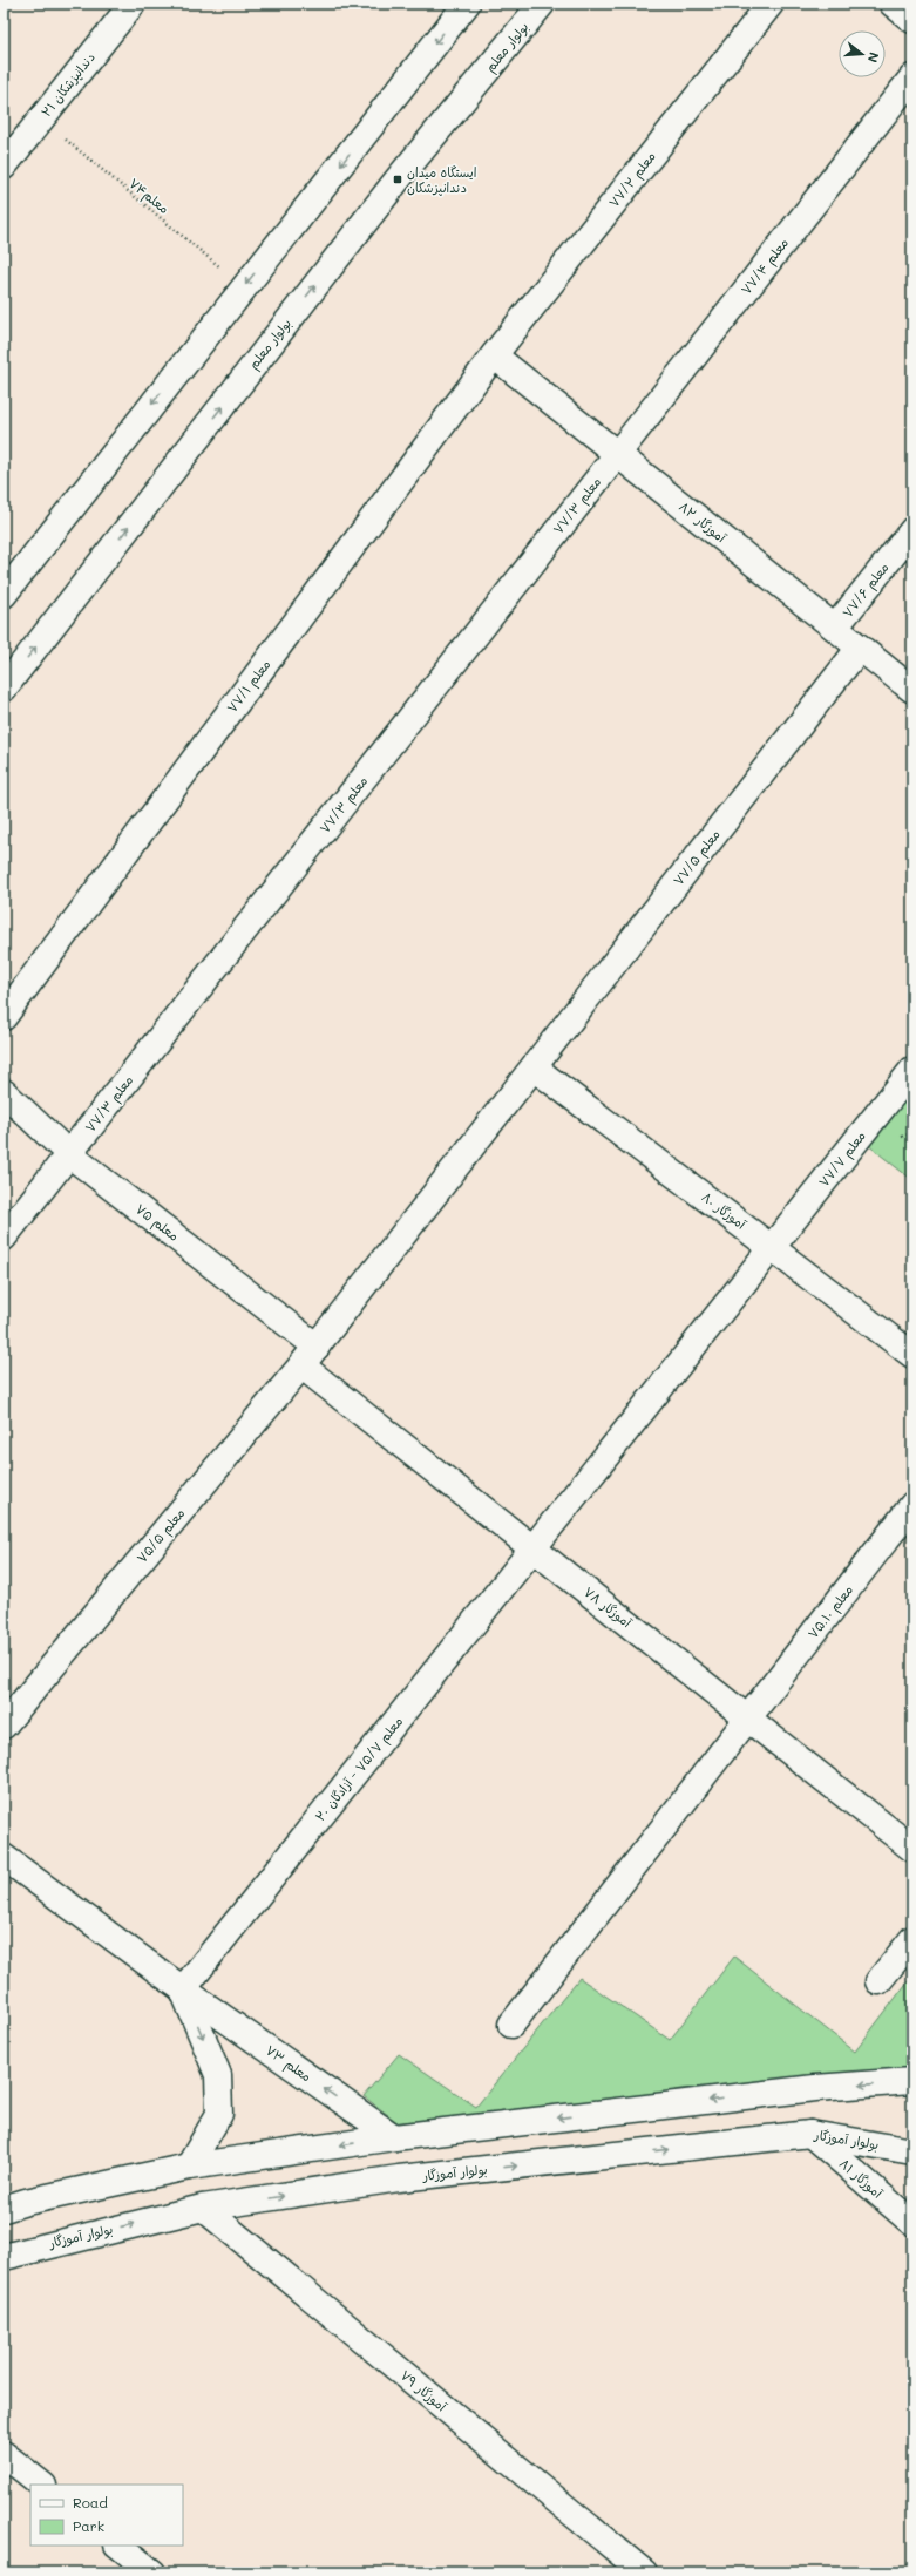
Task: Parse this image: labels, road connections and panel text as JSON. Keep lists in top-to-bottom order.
{
  "streets": {
    "street": [
      "بولوار معلم",
      "دندانپزشکان ۲۱",
      "معلم ۷۷/۲",
      "معلم ۷۷/۴",
      "معلم ۷۷/۳",
      "آموزگار ۸۲",
      "معلم ۷۷/۶",
      "معلم ۷۷/۱",
      "معلم ۷۷/۵",
      "معلم ۷۷/۷",
      "آموزگار ۸۰",
      "معلم ۷۵",
      "معلم ۷۵/۵",
      "آموزگار ۷۸",
      "معلم ۷۵.۱۰",
      "معلم ۷۵/۷ - آزادگان ۲۰",
      "معلم ۷۳",
      "بولوار آموزگار",
      "۸۱ آموزگار",
      "۷۹ آموزگار"
    ],
    "path": ["معلم۷۴"]
  },
  "crossings": [
    ["دندانپزشکان ۲۱", "معلم۷۴"],
    ["معلم ۷۷/۲", "آموزگار ۸۲"],
    ["معلم ۷۷/۲", "معلم ۷۷/۱"],
    ["معلم ۷۷/۴", "معلم ۷۷/۳"],
    ["معلم ۷۷/۴", "آموزگار ۸۲"],
    ["معلم ۷۷/۳", "آموزگار ۸۲"],
    ["معلم ۷۷/۳", "معلم ۷۵"],
    ["آموزگار ۸۲", "معلم ۷۷/۶"],
    ["آموزگار ۸۲", "معلم ۷۷/۱"],
    ["آموزگار ۸۲", "معلم ۷۷/۵"],
    ["معلم ۷۷/۵", "آموزگار ۸۰"],
    ["معلم ۷۷/۵", "معلم ۷۵"],
    ["معلم ۷۷/۵", "معلم ۷۵/۵"],
    ["معلم ۷۷/۵", "آموزگار ۷۸"],
    ["معلم ۷۷/۷", "آموزگار ۸۰"],
    ["معلم ۷۷/۷", "آموزگار ۷۸"],
    ["معلم ۷۷/۷", "معلم ۷۵/۷ - آزادگان ۲۰"],
    ["معلم ۷۵", "معلم ۷۵/۵"],
    ["معلم ۷۵", "آموزگار ۷۸"],
    ["معلم ۷۵/۵", "آموزگار ۷۸"],
    ["آموزگار ۷۸", "معلم ۷۵.۱۰"],
    ["آموزگار ۷۸", "معلم ۷۵/۷ - آزادگان ۲۰"],
    ["معلم ۷۵/۷ - آزادگان ۲۰", "معلم ۷۳"],
    ["بولوار آموزگار", "۸۱ آموزگار"],
    ["بولوار آموزگار", "۷۹ آموزگار"]
  ],
  "one_way": ["معلم ۷۳"],
  "places": {
    "transit": ["ایستگاه میدان دندانپزشکان"]
  },
  "legend": ["Road", "Park"],
  "north": "right"
}
